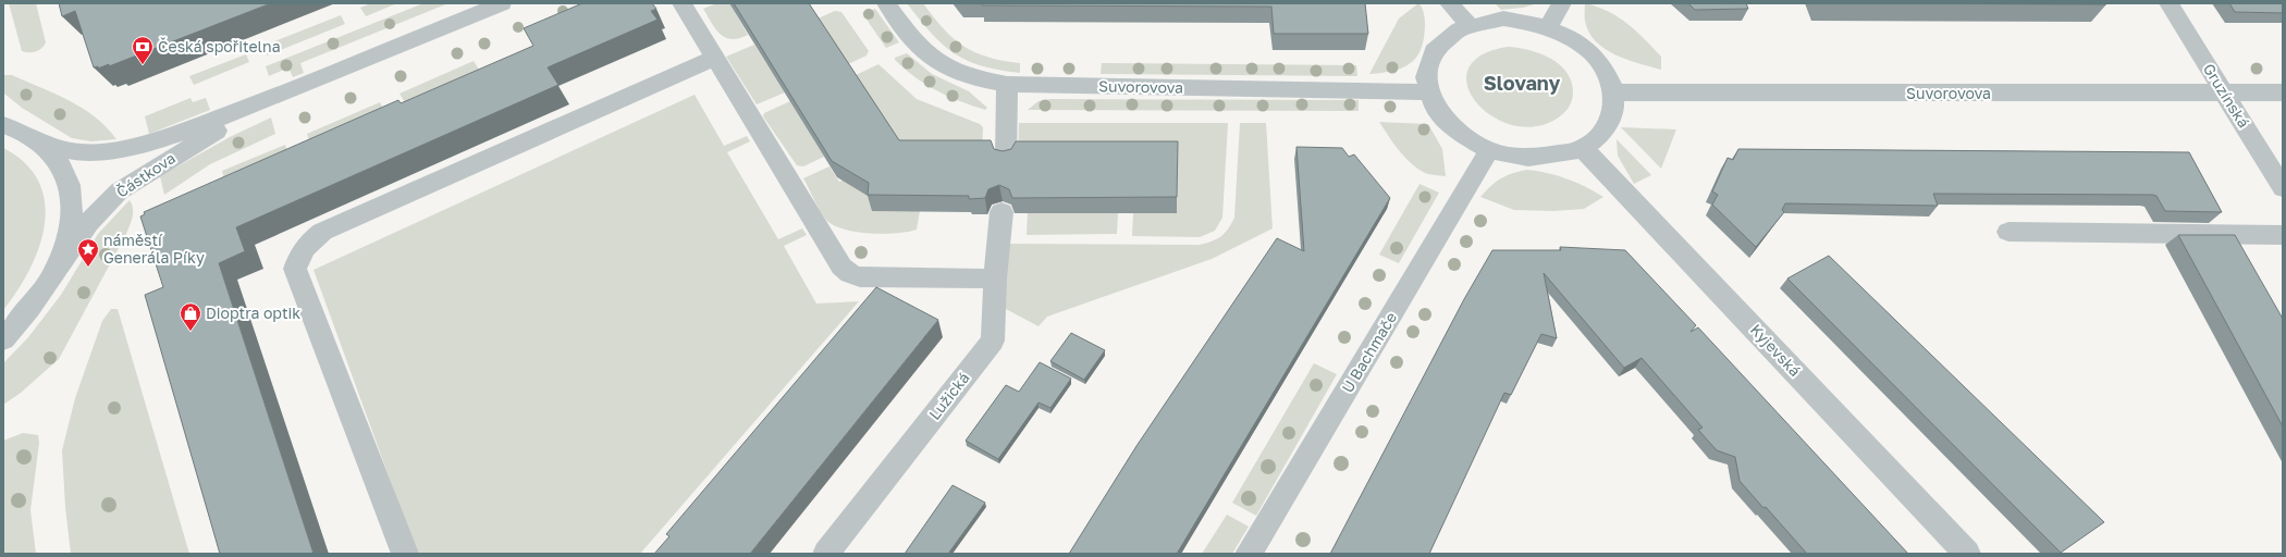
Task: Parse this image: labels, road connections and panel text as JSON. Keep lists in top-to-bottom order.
{
  "streets": {
    "street": [
      "Suvorovova",
      "Gruzínská",
      "Částkova",
      "Kyjevská",
      "U Bachmače",
      "Lužická"
    ]
  },
  "crossings": [
    ["Suvorovova", "Gruzínská"]
  ],
  "districts": ["Slovany"],
  "places": {
    "bank": ["Česká spořitelna"],
    "place": ["náměstí Generála Píky"],
    "shop": ["Dioptra optik"]
  }
}
